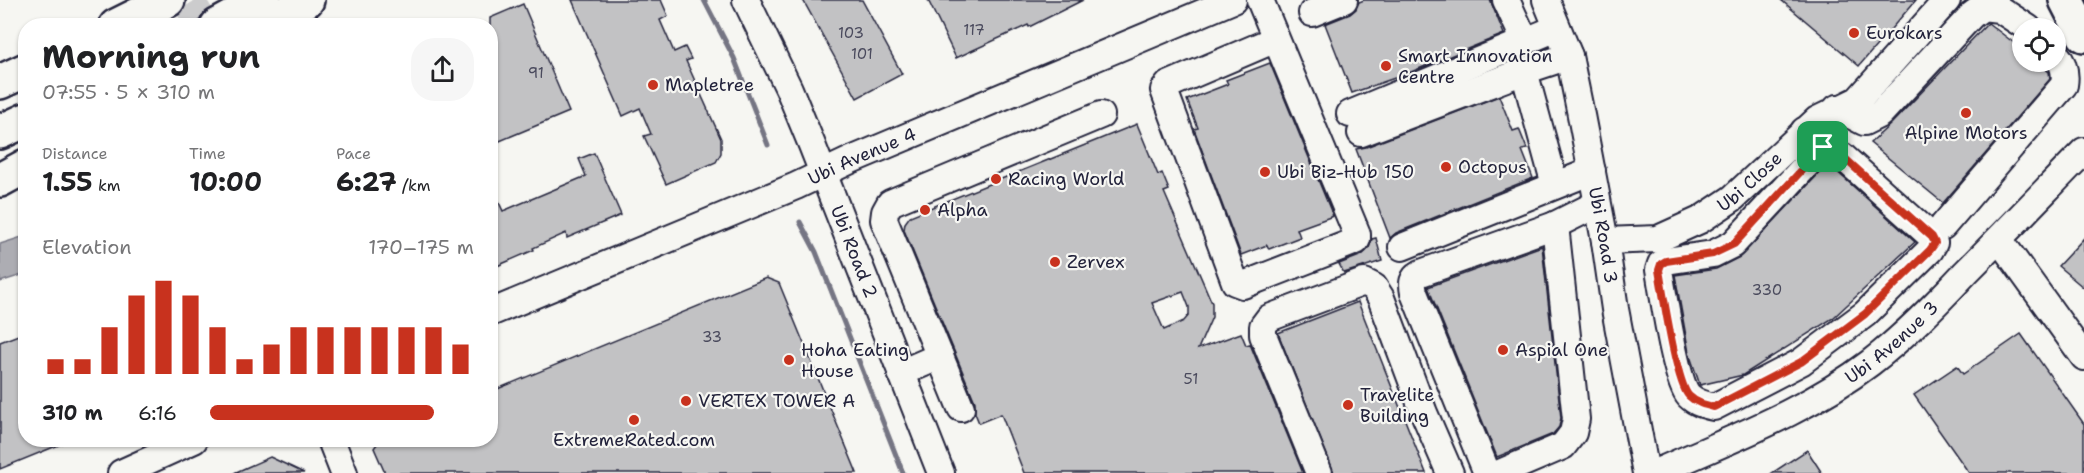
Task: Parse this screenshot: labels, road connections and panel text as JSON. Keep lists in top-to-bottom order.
{
  "streets": {
    "street": [
      "Ubi Avenue 4",
      "Ubi Close",
      "Ubi Road 3",
      "Ubi Road 2",
      "Ubi Avenue 3"
    ]
  },
  "crossings": [
    ["Ubi Avenue 4", "Ubi Road 2"],
    ["Ubi Close", "Ubi Road 3"]
  ],
  "places": [
    "Eurokars",
    "Smart Innovation Centre",
    "Mapletree",
    "Alpine Motors",
    "Octopus",
    "Ubi Biz-Hub 150",
    "Racing World",
    "Alpha",
    "Zervex",
    "Aspial One",
    "Hoha Eating House",
    "VERTEX TOWER A",
    "Travelite Building",
    "ExtremeRated.com"
  ],
  "house_numbers": [
    "117",
    "103",
    "101",
    "91",
    "330",
    "33",
    "51"
  ],
  "page": {
    "heading": ["Morning run", "07:55 · 5 × 310 m"],
    "stats": [
      ["Distance", "1.55 km"],
      ["Time", "10:00"],
      ["Pace", "6:27 /km"]
    ],
    "chart": ["Elevation", "170–175 m"],
    "list": [
      {
        "name": "310 m",
        "note": "6:16"
      }
    ]
  }
}
